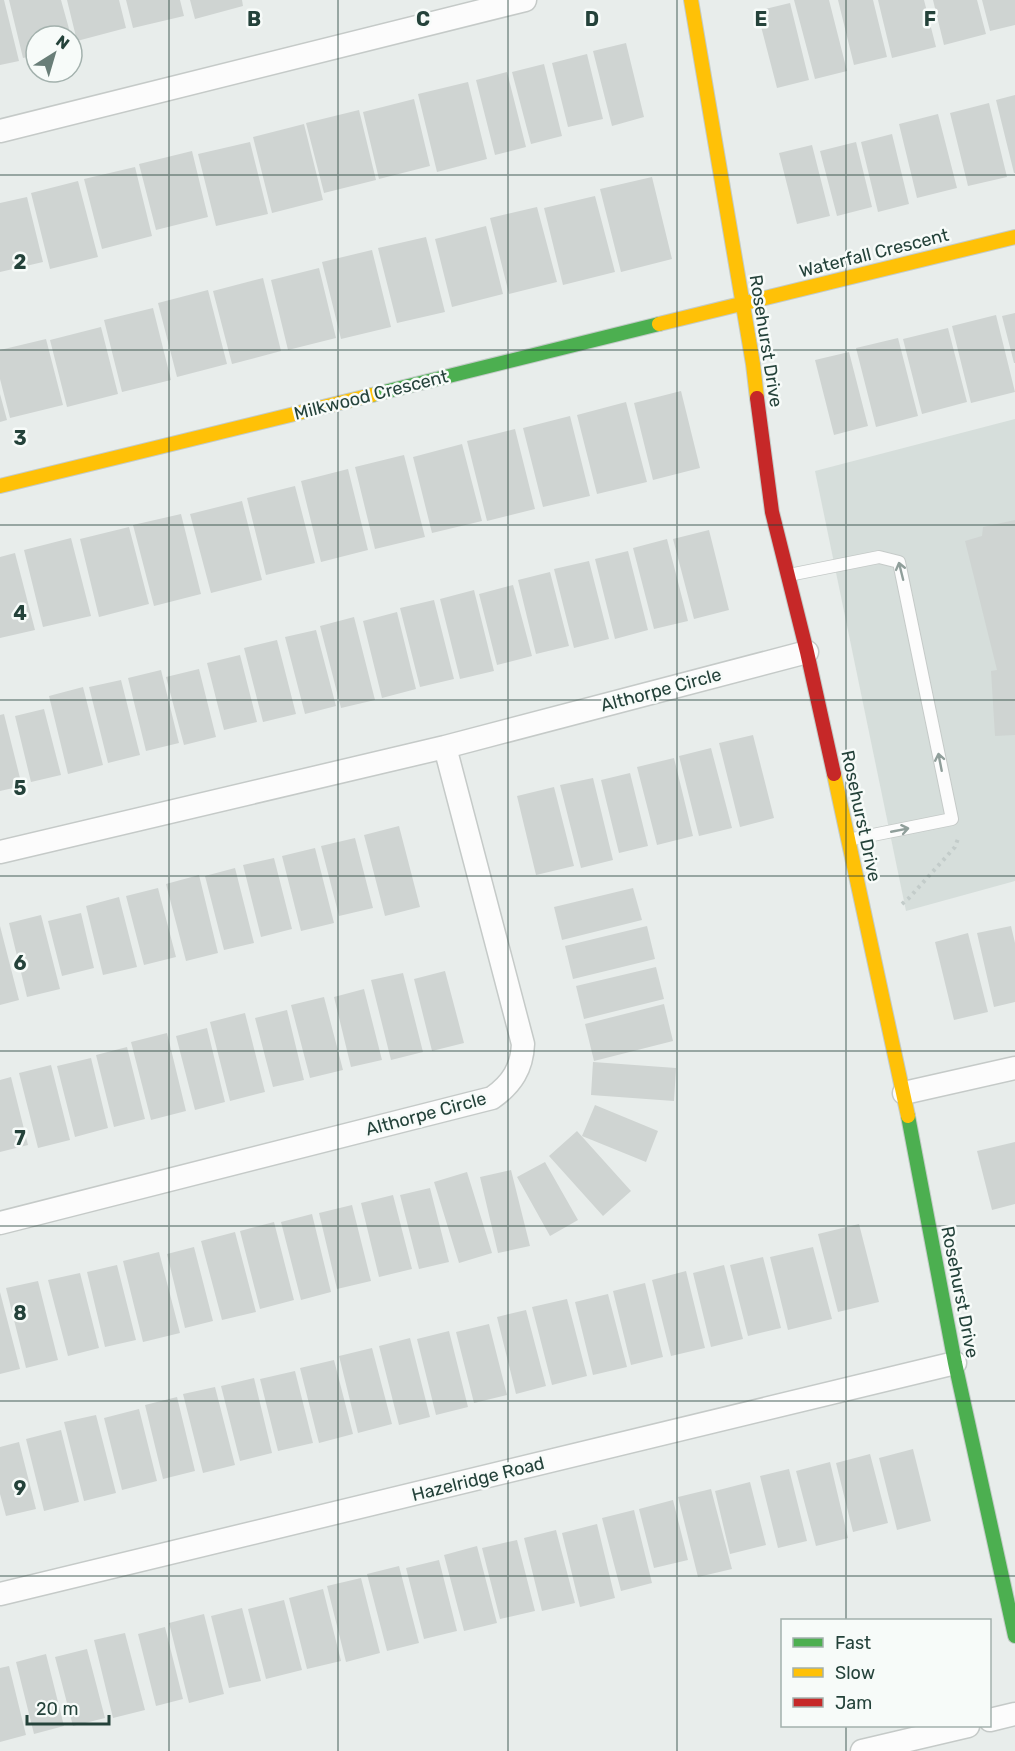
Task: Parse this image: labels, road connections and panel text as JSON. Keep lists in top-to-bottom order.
{
  "streets": {
    "street": [
      "Waterfall Crescent",
      "Rosehurst Drive",
      "Milkwood Crescent",
      "Althorpe Circle",
      "Hazelridge Road"
    ]
  },
  "crossings": [
    ["Waterfall Crescent", "Rosehurst Drive"],
    ["Waterfall Crescent", "Milkwood Crescent"],
    ["Rosehurst Drive", "Milkwood Crescent"],
    ["Rosehurst Drive", "Althorpe Circle"],
    ["Rosehurst Drive", "Hazelridge Road"]
  ],
  "legend": ["Fast", "Slow", "Jam"],
  "scale_bar": "20 m",
  "north": "top right",
  "grid": {
    "columns": [
      "B",
      "C",
      "D",
      "E",
      "F"
    ],
    "rows": [
      "2",
      "3",
      "4",
      "5",
      "6",
      "7",
      "8",
      "9"
    ]
  }
}
